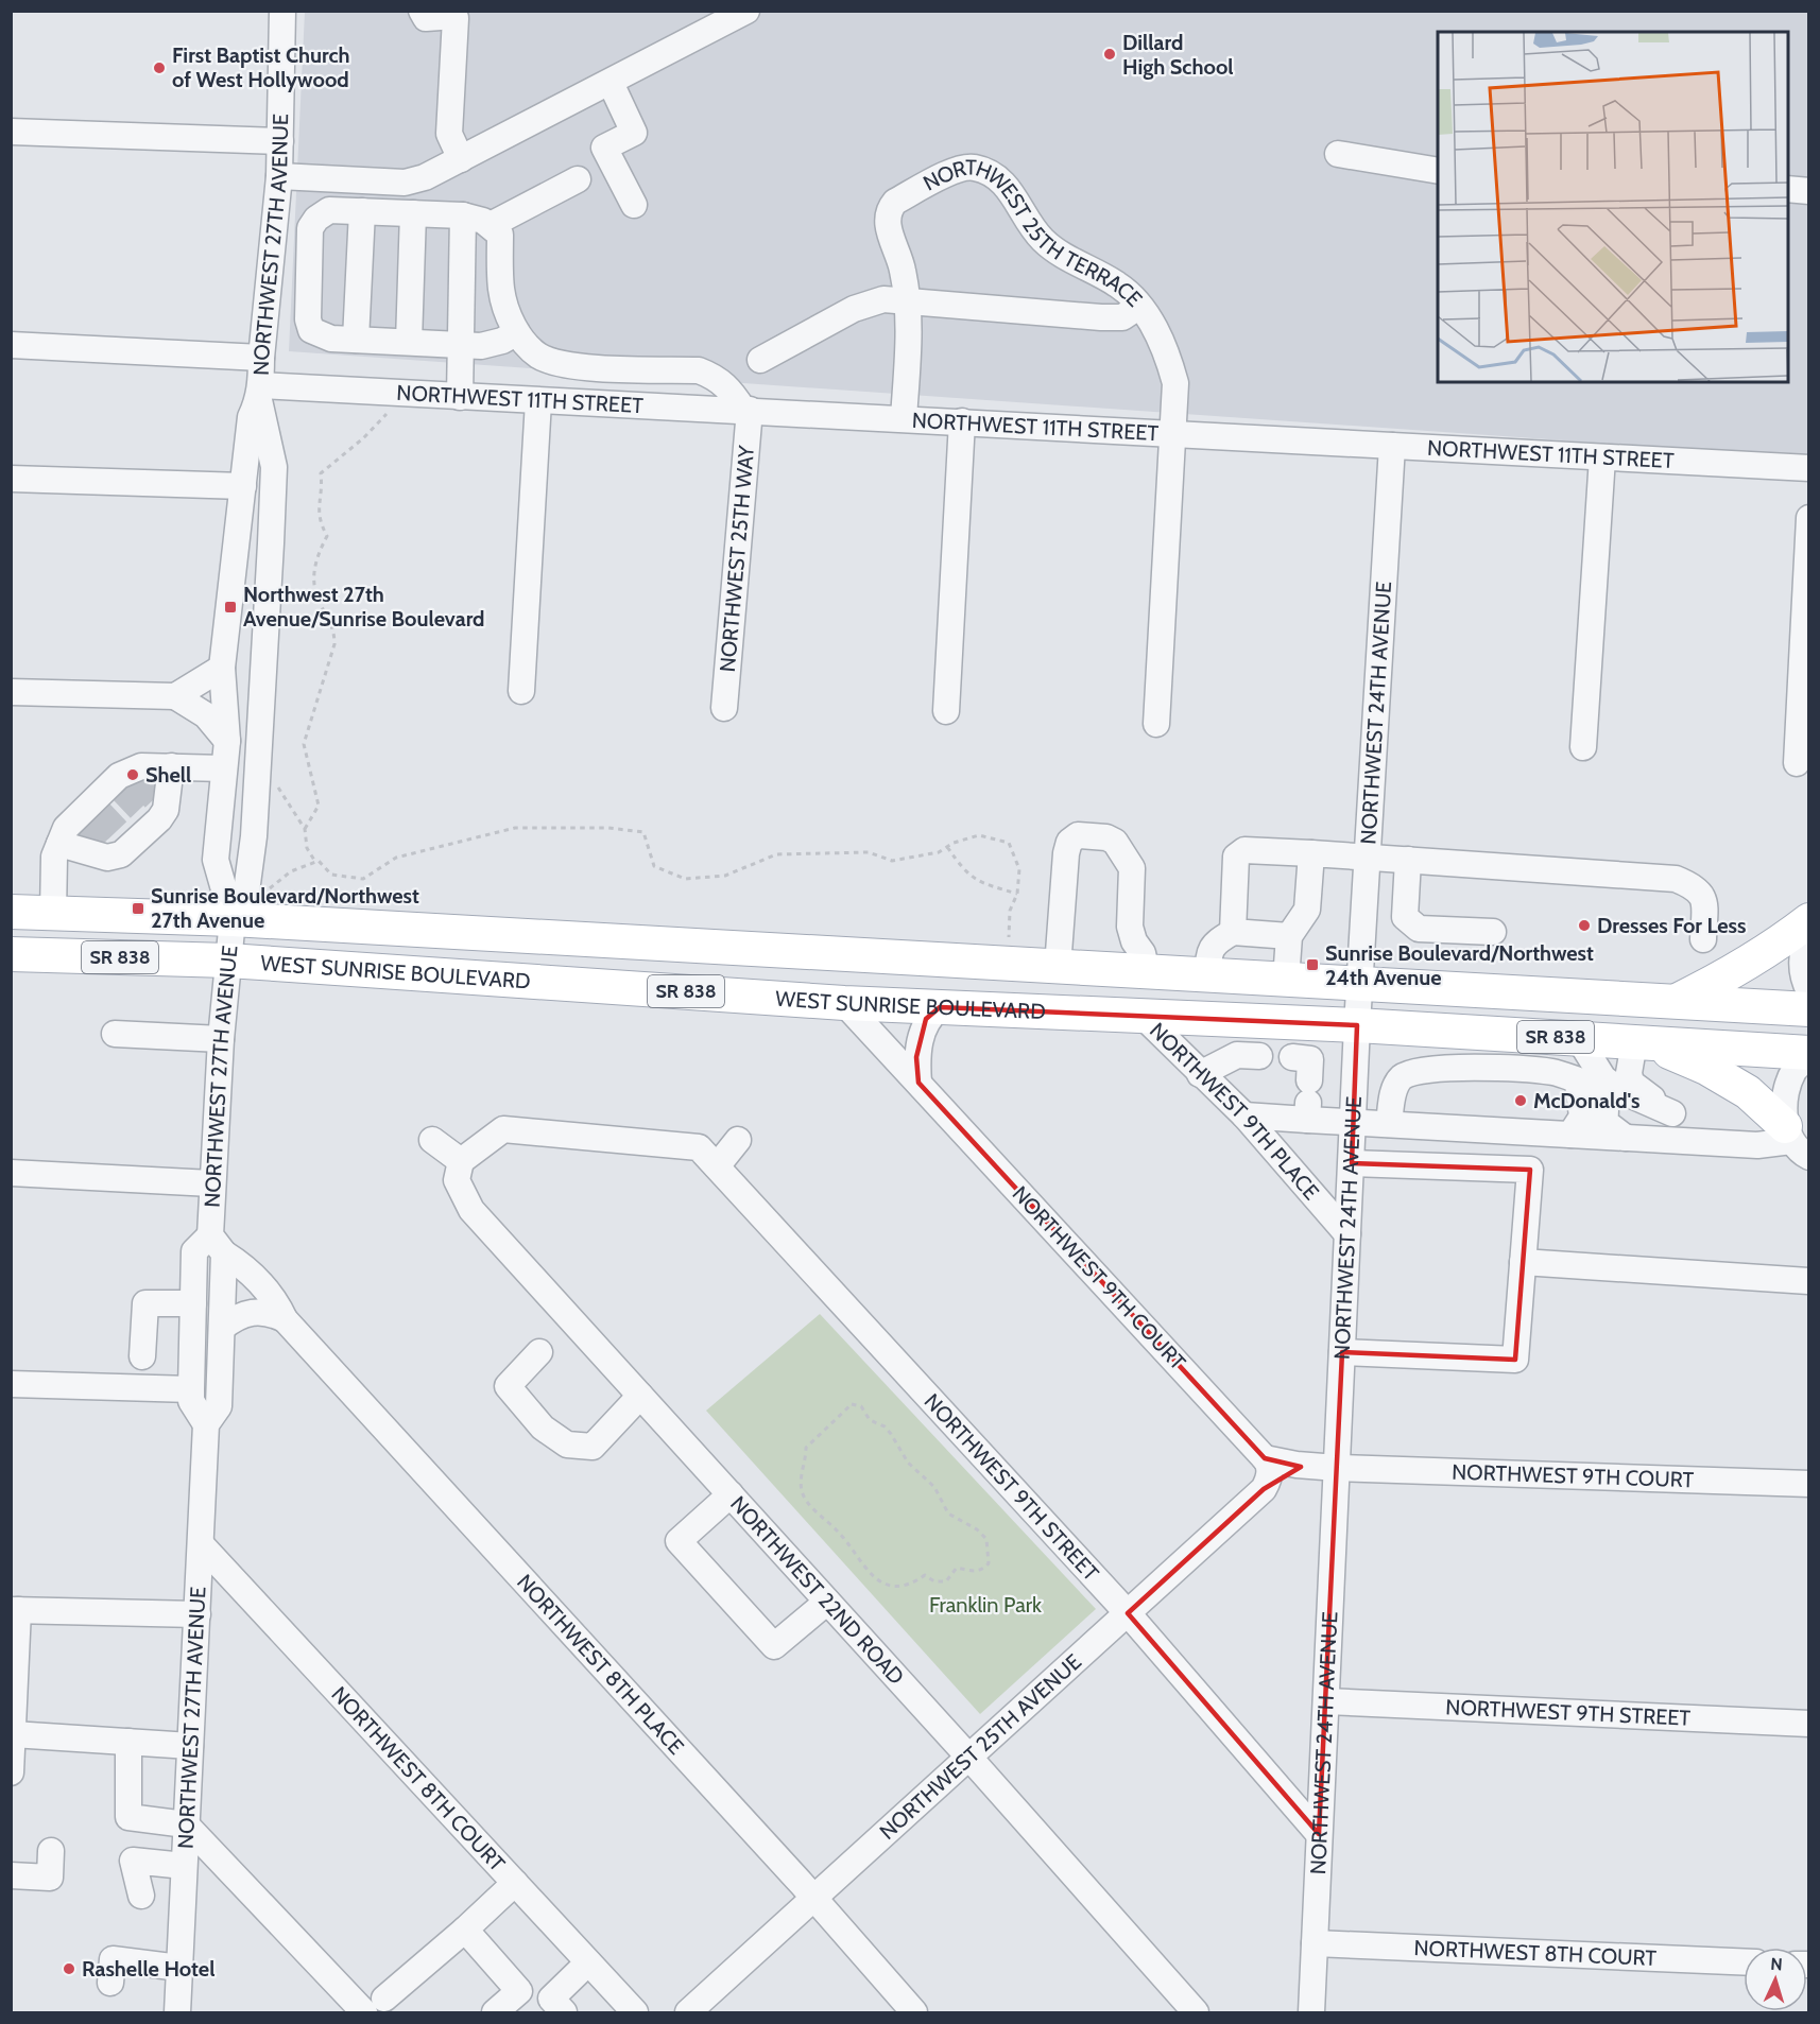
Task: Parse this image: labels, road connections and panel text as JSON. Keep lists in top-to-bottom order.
{
  "streets": {
    "main road": ["SR 838", "WEST SUNRISE BOULEVARD"],
    "street": [
      "NORTHWEST 27TH AVENUE",
      "NORTHWEST 25TH TERRACE",
      "NORTHWEST 11TH STREET",
      "NORTHWEST 25TH WAY",
      "NORTHWEST 24TH AVENUE",
      "NORTHWEST 9TH PLACE",
      "NORTHWEST 9TH COURT",
      "NORTHWEST 9TH STREET",
      "NORTHWEST 22ND ROAD",
      "NORTHWEST 8TH PLACE",
      "NORTHWEST 25TH AVENUE",
      "NORTHWEST 8TH COURT"
    ]
  },
  "crossings": [
    ["NORTHWEST 27TH AVENUE", "NORTHWEST 11TH STREET"],
    ["NORTHWEST 27TH AVENUE", "WEST SUNRISE BOULEVARD"],
    ["NORTHWEST 27TH AVENUE", "NORTHWEST 8TH PLACE"],
    ["NORTHWEST 27TH AVENUE", "NORTHWEST 8TH COURT"],
    ["NORTHWEST 25TH TERRACE", "NORTHWEST 11TH STREET"],
    ["NORTHWEST 11TH STREET", "NORTHWEST 25TH WAY"],
    ["NORTHWEST 11TH STREET", "NORTHWEST 24TH AVENUE"],
    ["NORTHWEST 24TH AVENUE", "WEST SUNRISE BOULEVARD"],
    ["NORTHWEST 24TH AVENUE", "NORTHWEST 9TH PLACE"],
    ["NORTHWEST 24TH AVENUE", "NORTHWEST 9TH COURT"],
    ["NORTHWEST 24TH AVENUE", "NORTHWEST 9TH STREET"],
    ["NORTHWEST 24TH AVENUE", "NORTHWEST 8TH COURT"],
    ["WEST SUNRISE BOULEVARD", "NORTHWEST 9TH PLACE"],
    ["WEST SUNRISE BOULEVARD", "NORTHWEST 9TH COURT"],
    ["NORTHWEST 9TH COURT", "NORTHWEST 25TH AVENUE"],
    ["NORTHWEST 9TH STREET", "NORTHWEST 22ND ROAD"],
    ["NORTHWEST 9TH STREET", "NORTHWEST 25TH AVENUE"],
    ["NORTHWEST 22ND ROAD", "NORTHWEST 25TH AVENUE"],
    ["NORTHWEST 8TH PLACE", "NORTHWEST 25TH AVENUE"]
  ],
  "parks": ["Franklin Park"],
  "places": {
    "other": [
      "Dillard High School",
      "First Baptist Church of West Hollywood",
      "Shell",
      "Dresses For Less",
      "McDonald's",
      "Rashelle Hotel"
    ],
    "transit": ["Northwest 27th Avenue/Sunrise Boulevard", "Sunrise Boulevard/Northwest 27th Avenue", "Sunrise Boulevard/Northwest 24th Avenue"]
  },
  "north": "top"
}
